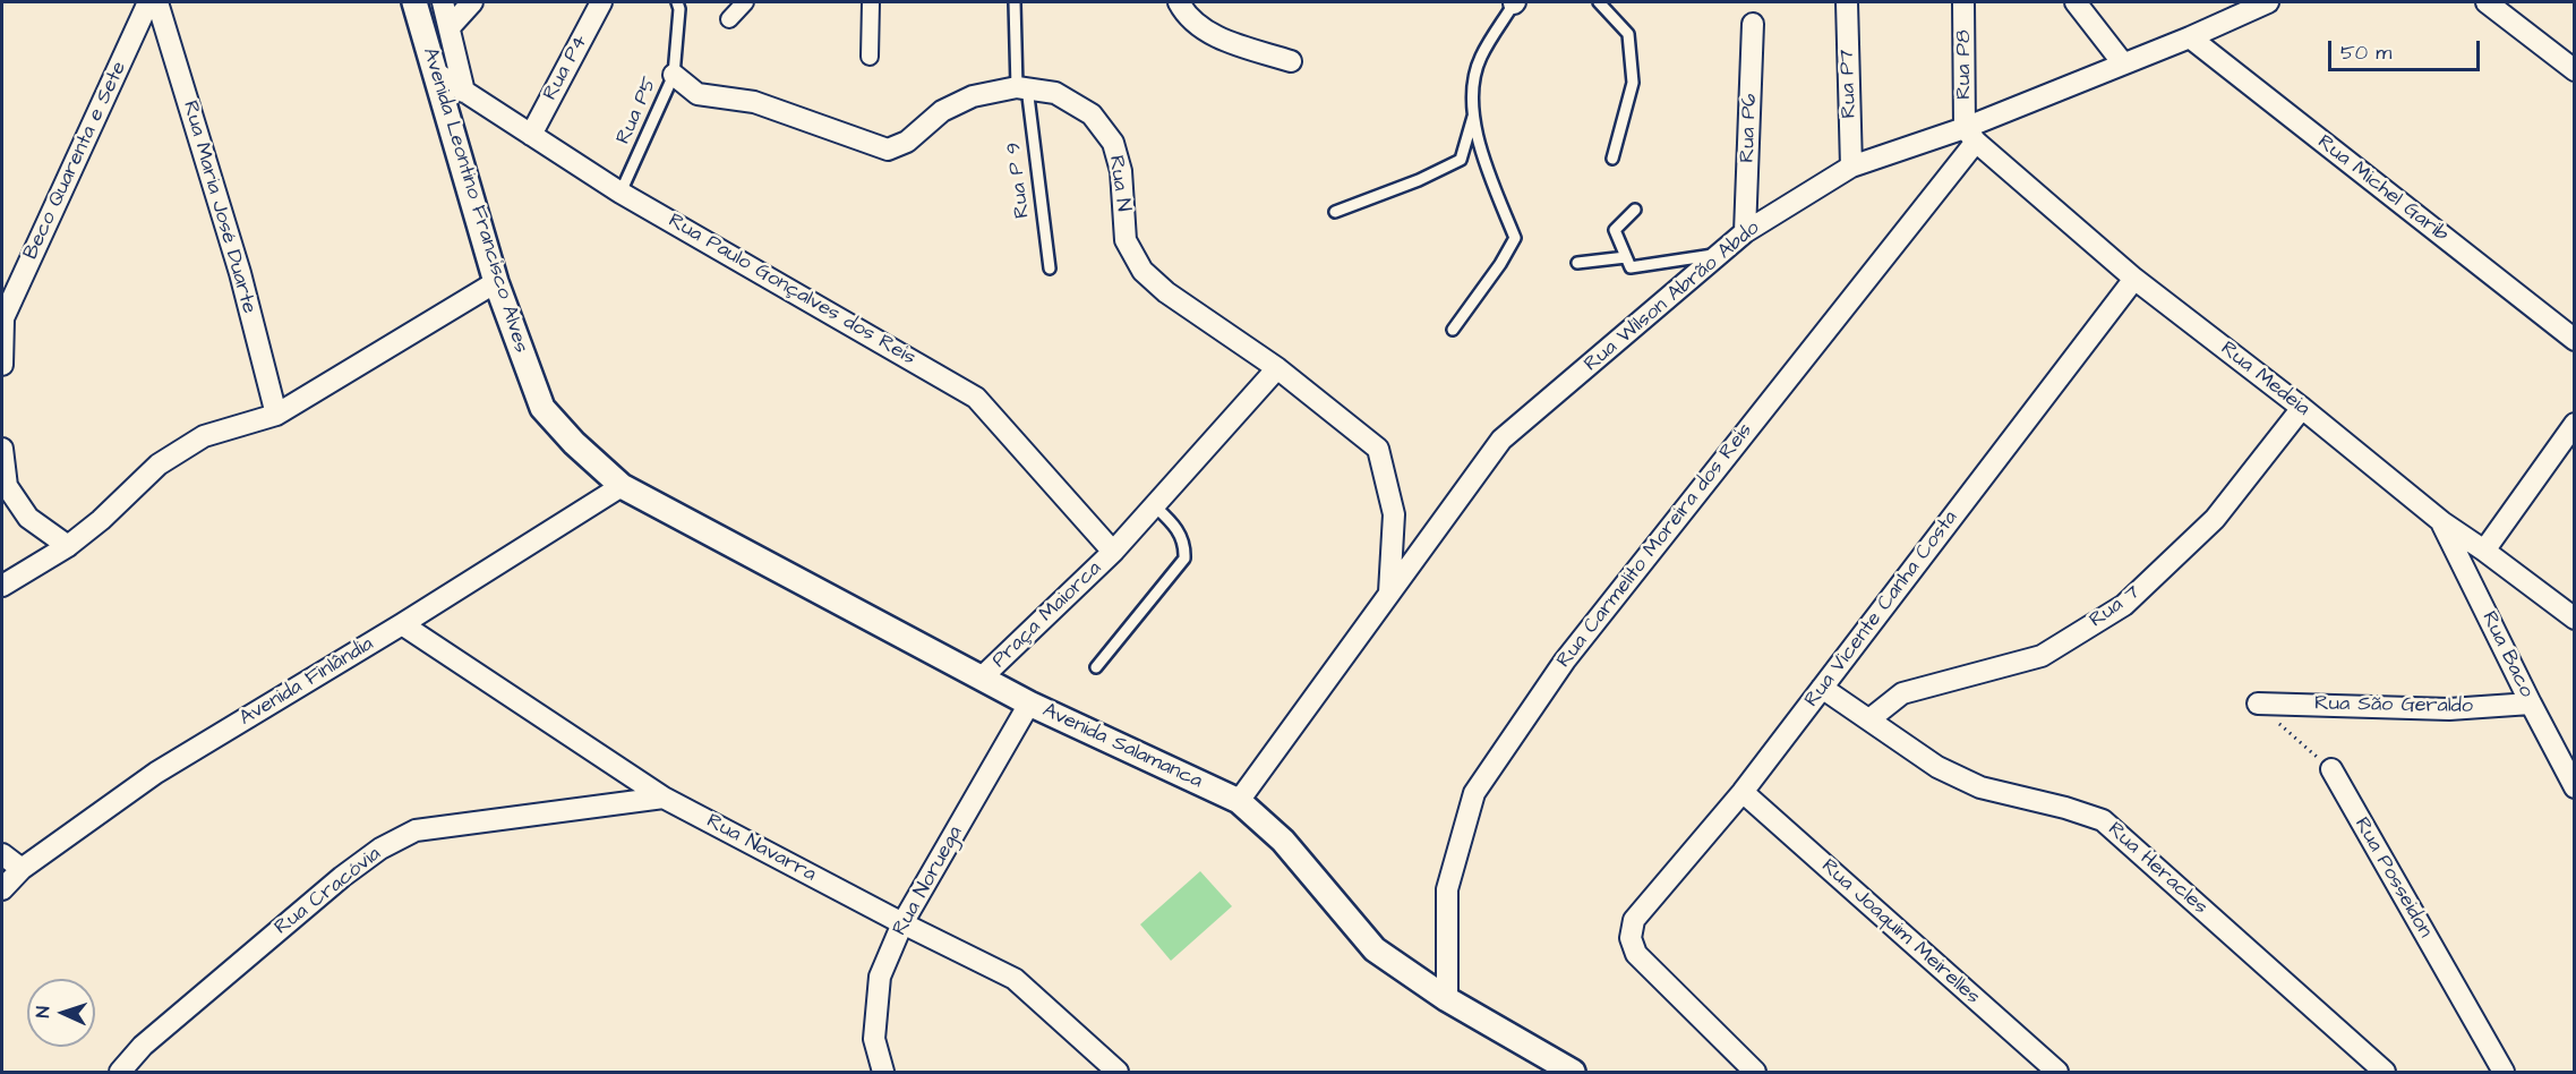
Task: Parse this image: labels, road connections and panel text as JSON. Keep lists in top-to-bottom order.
{
  "streets": {
    "street": [
      "Rua P8",
      "Rua P4",
      "Rua P7",
      "Rua P6",
      "Beco Quarenta e Sete",
      "Rua N",
      "Rua Michel Garib",
      "Avenida Leontino Francisco Alves",
      "Rua Maria José Duarte",
      "Rua Paulo Gonçalves dos Reis",
      "Rua Wilson Abrão Abdo",
      "Rua Medeia",
      "Rua Carmelito Moreira dos Reis",
      "Rua 7",
      "Rua Vicente Canha Costa",
      "Praça Maiorca",
      "Rua Baco",
      "Avenida Finlândia",
      "Rua São Geraldo",
      "Avenida Salamanca",
      "Rua Navarra",
      "Rua Heracles",
      "Rua Posseidon",
      "Rua Noruega",
      "Rua Cracóvia",
      "Rua Joaquim Meirelles"
    ],
    "lane": ["Rua P5", "Rua P 9"]
  },
  "crossings": [
    ["Rua P8", "Rua Wilson Abrão Abdo"],
    ["Rua P8", "Rua Medeia"],
    ["Rua P8", "Rua Carmelito Moreira dos Reis"],
    ["Rua P4", "Rua Paulo Gonçalves dos Reis"],
    ["Rua P7", "Rua Wilson Abrão Abdo"],
    ["Rua P5", "Rua N"],
    ["Rua P5", "Rua Paulo Gonçalves dos Reis"],
    ["Rua P6", "Rua Wilson Abrão Abdo"],
    ["Rua P 9", "Rua N"],
    ["Rua N", "Rua Wilson Abrão Abdo"],
    ["Rua N", "Praça Maiorca"],
    ["Rua Michel Garib", "Rua Wilson Abrão Abdo"],
    ["Avenida Leontino Francisco Alves", "Rua Paulo Gonçalves dos Reis"],
    ["Avenida Leontino Francisco Alves", "Avenida Finlândia"],
    ["Avenida Leontino Francisco Alves", "Avenida Salamanca"],
    ["Rua Paulo Gonçalves dos Reis", "Praça Maiorca"],
    ["Rua Wilson Abrão Abdo", "Rua Medeia"],
    ["Rua Wilson Abrão Abdo", "Rua Carmelito Moreira dos Reis"],
    ["Rua Wilson Abrão Abdo", "Avenida Salamanca"],
    ["Rua Medeia", "Rua Carmelito Moreira dos Reis"],
    ["Rua Medeia", "Rua 7"],
    ["Rua Medeia", "Rua Vicente Canha Costa"],
    ["Rua Medeia", "Rua Baco"],
    ["Rua Carmelito Moreira dos Reis", "Avenida Salamanca"],
    ["Rua 7", "Rua Heracles"],
    ["Rua Vicente Canha Costa", "Rua Heracles"],
    ["Rua Vicente Canha Costa", "Rua Joaquim Meirelles"],
    ["Praça Maiorca", "Avenida Salamanca"],
    ["Rua Baco", "Rua São Geraldo"],
    ["Avenida Finlândia", "Avenida Salamanca"],
    ["Avenida Finlândia", "Rua Navarra"],
    ["Avenida Salamanca", "Rua Noruega"],
    ["Rua Navarra", "Rua Noruega"],
    ["Rua Navarra", "Rua Cracóvia"]
  ],
  "scale_bar": "50 m",
  "north": "left"
}
